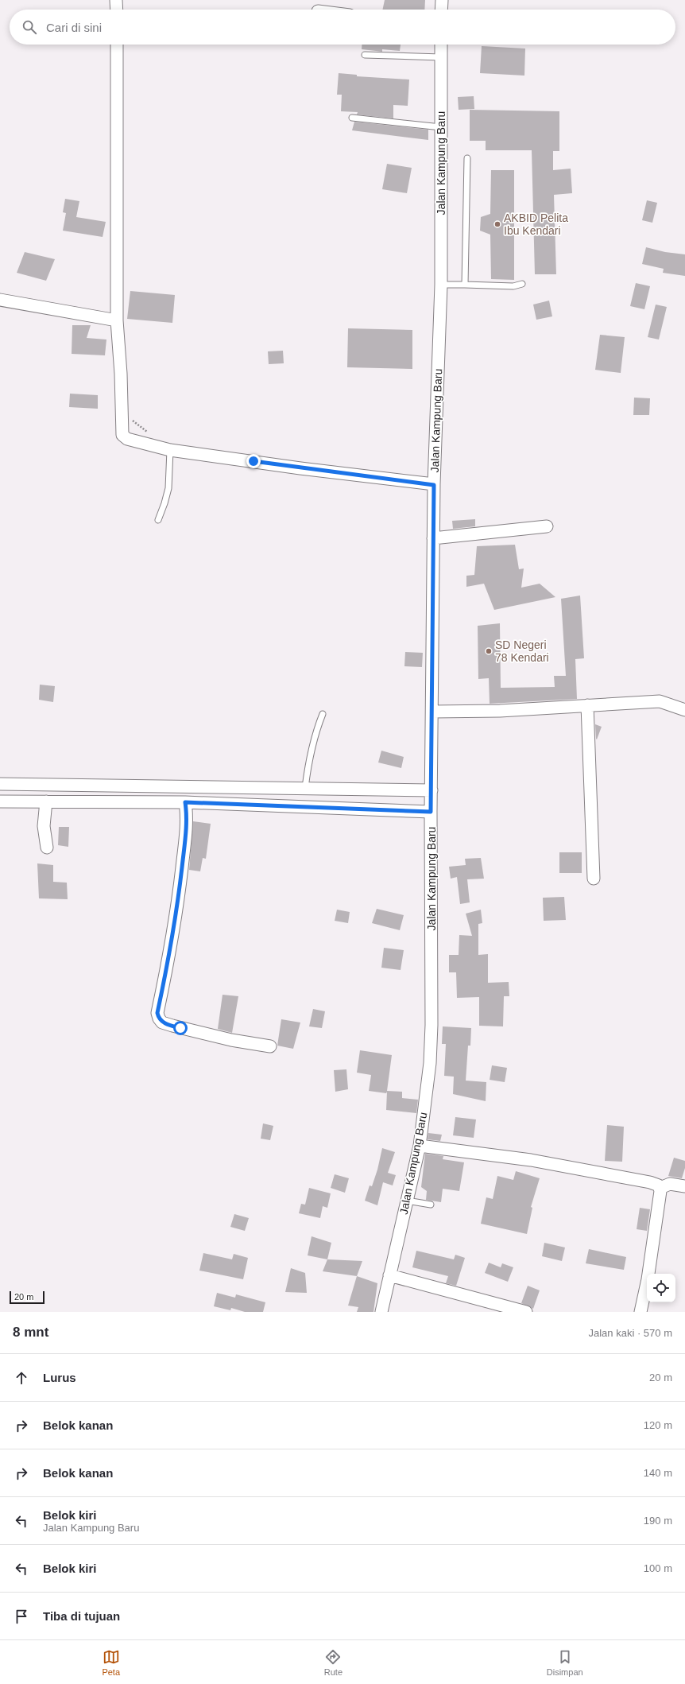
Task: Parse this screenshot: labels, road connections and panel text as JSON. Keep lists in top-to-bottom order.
{
  "streets": {
    "street": ["Jalan Kampung Baru"]
  },
  "places": ["AKBID Pelita Ibu Kendari", "SD Negeri 78 Kendari"],
  "scale_bar": "20 m",
  "page": {
    "search": "Cari di sini",
    "scale": "20 m",
    "heading": ["8 mnt", "Jalan kaki · 570 m"],
    "list": [
      ["Lurus", "20 m"],
      ["Belok kanan", "120 m"],
      ["Belok kanan", "140 m"],
      ["Belok kiri", "Jalan Kampung Baru", "190 m"],
      ["Belok kiri", "100 m"],
      "Tiba di tujuan"
    ],
    "nav": ["Peta", "Rute", "Disimpan"]
  }
}
